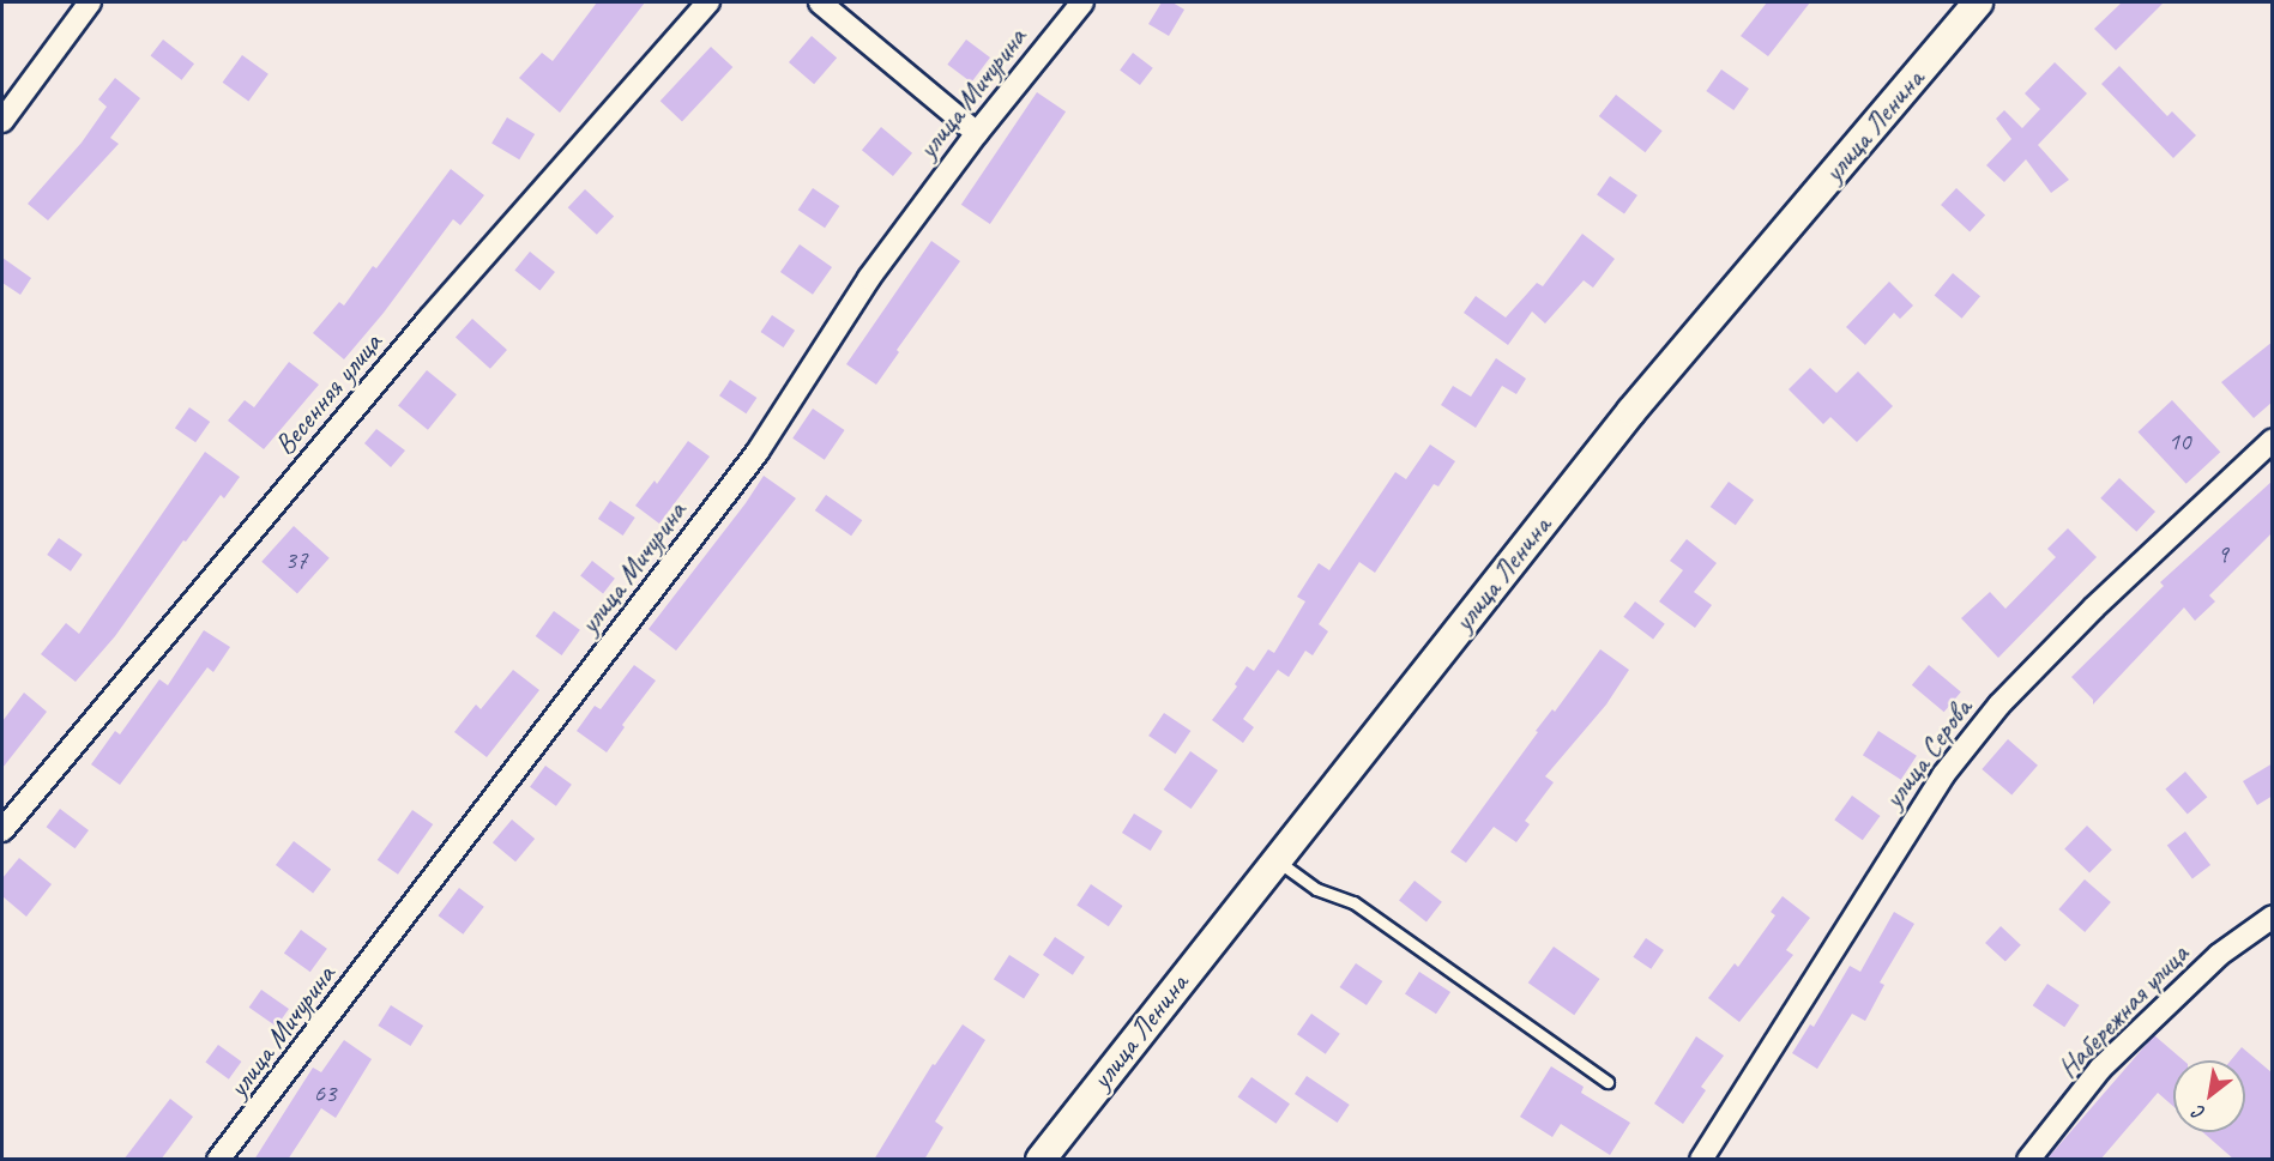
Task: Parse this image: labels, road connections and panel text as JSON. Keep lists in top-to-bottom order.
{
  "streets": {
    "main road": ["улица Ленина"],
    "street": [
      "улица Мичурина",
      "Весенняя улица",
      "улица Серова",
      "Набережная улица"
    ]
  },
  "house_numbers": [
    "10",
    "9",
    "37",
    "63"
  ],
  "north": "bottom left"
}
